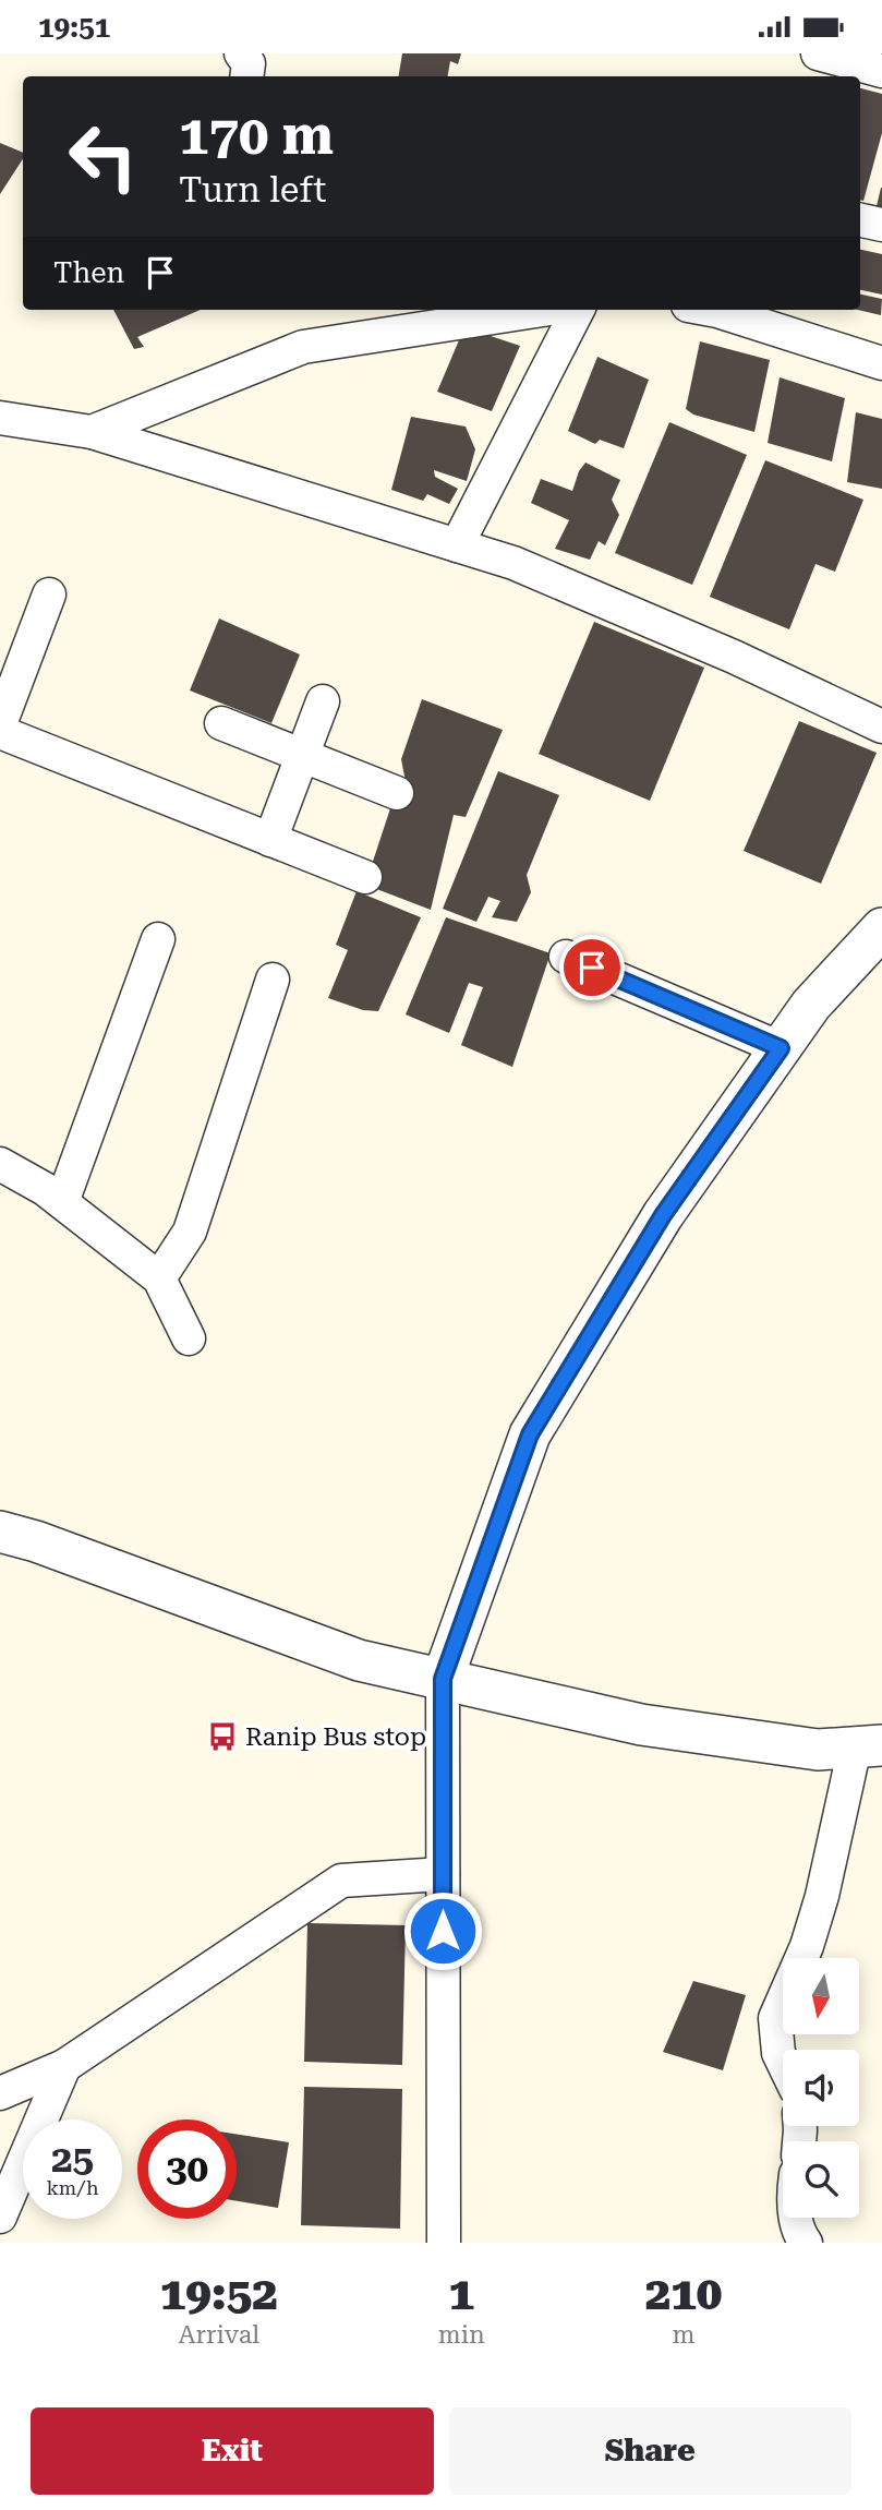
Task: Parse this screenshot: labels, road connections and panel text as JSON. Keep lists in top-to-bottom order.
{
  "places": {
    "bus stop": ["Ranip Bus stop"]
  },
  "north": "bottom",
  "page": {
    "status": "19:51",
    "turn": ["170 m", "Turn left"],
    "then": "Then",
    "speed": "25 km/h",
    "limit": "30",
    "eta": [
      "19:52",
      "Arrival",
      "1",
      "min",
      "210",
      "m"
    ],
    "buttons": ["Exit", "Share"]
  }
}
